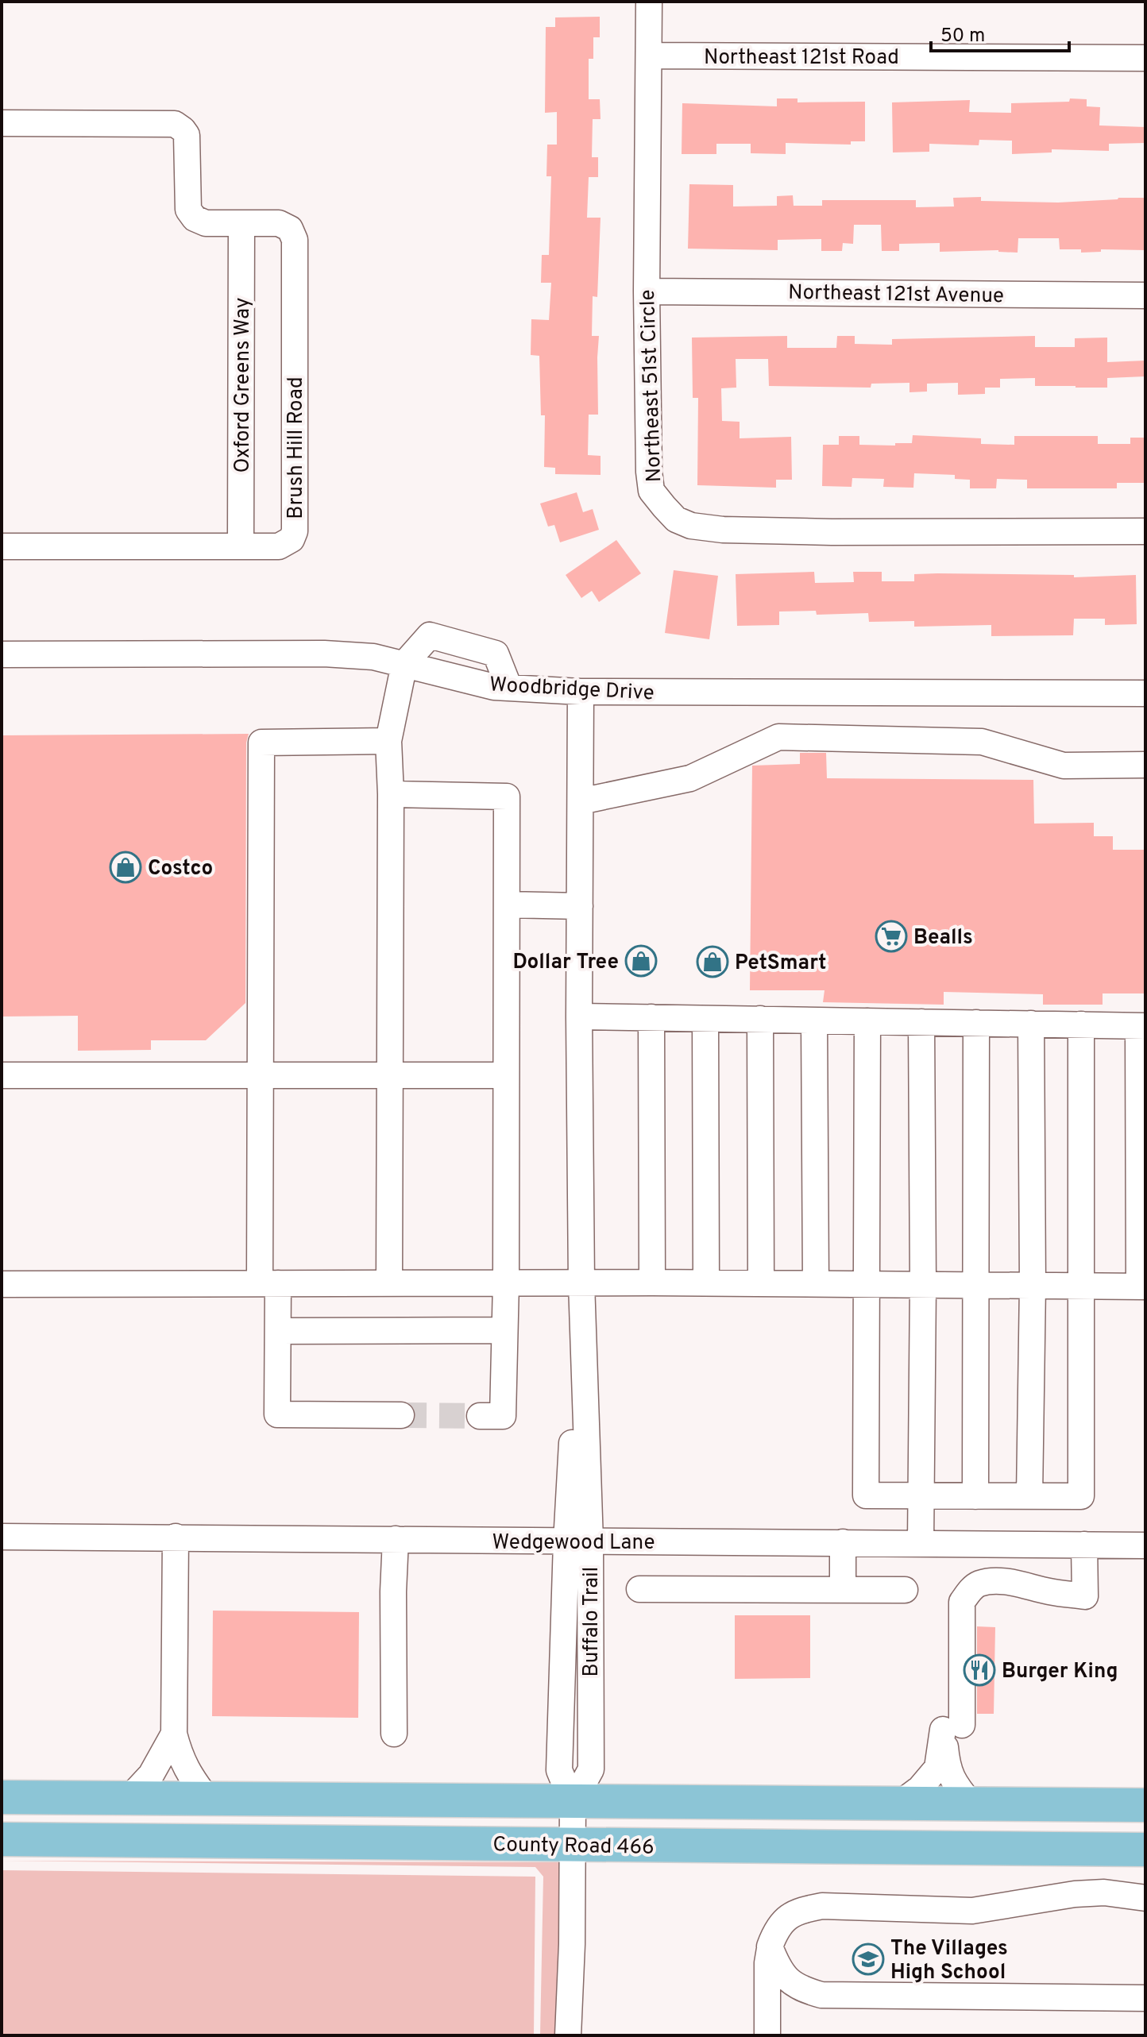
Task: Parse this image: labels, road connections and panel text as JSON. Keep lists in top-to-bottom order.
{
  "streets": {
    "main road": ["County Road 466"],
    "street": [
      "Northeast 121st Road",
      "Northeast 121st Avenue",
      "Oxford Greens Way",
      "Northeast 51st Circle",
      "Brush Hill Road",
      "Woodbridge Drive",
      "Wedgewood Lane",
      "Buffalo Trail"
    ]
  },
  "crossings": [
    ["Northeast 121st Road", "Northeast 51st Circle"],
    ["Northeast 121st Avenue", "Northeast 51st Circle"],
    ["Oxford Greens Way", "Brush Hill Road"],
    ["Woodbridge Drive", "Buffalo Trail"],
    ["Wedgewood Lane", "Buffalo Trail"],
    ["Buffalo Trail", "County Road 466"]
  ],
  "places": {
    "shop": ["Costco", "Dollar Tree", "PetSmart"],
    "supermarket": ["Bealls"],
    "restaurant": ["Burger King"],
    "school or university": ["The Villages High School"]
  },
  "scale_bar": "50 m"
}
